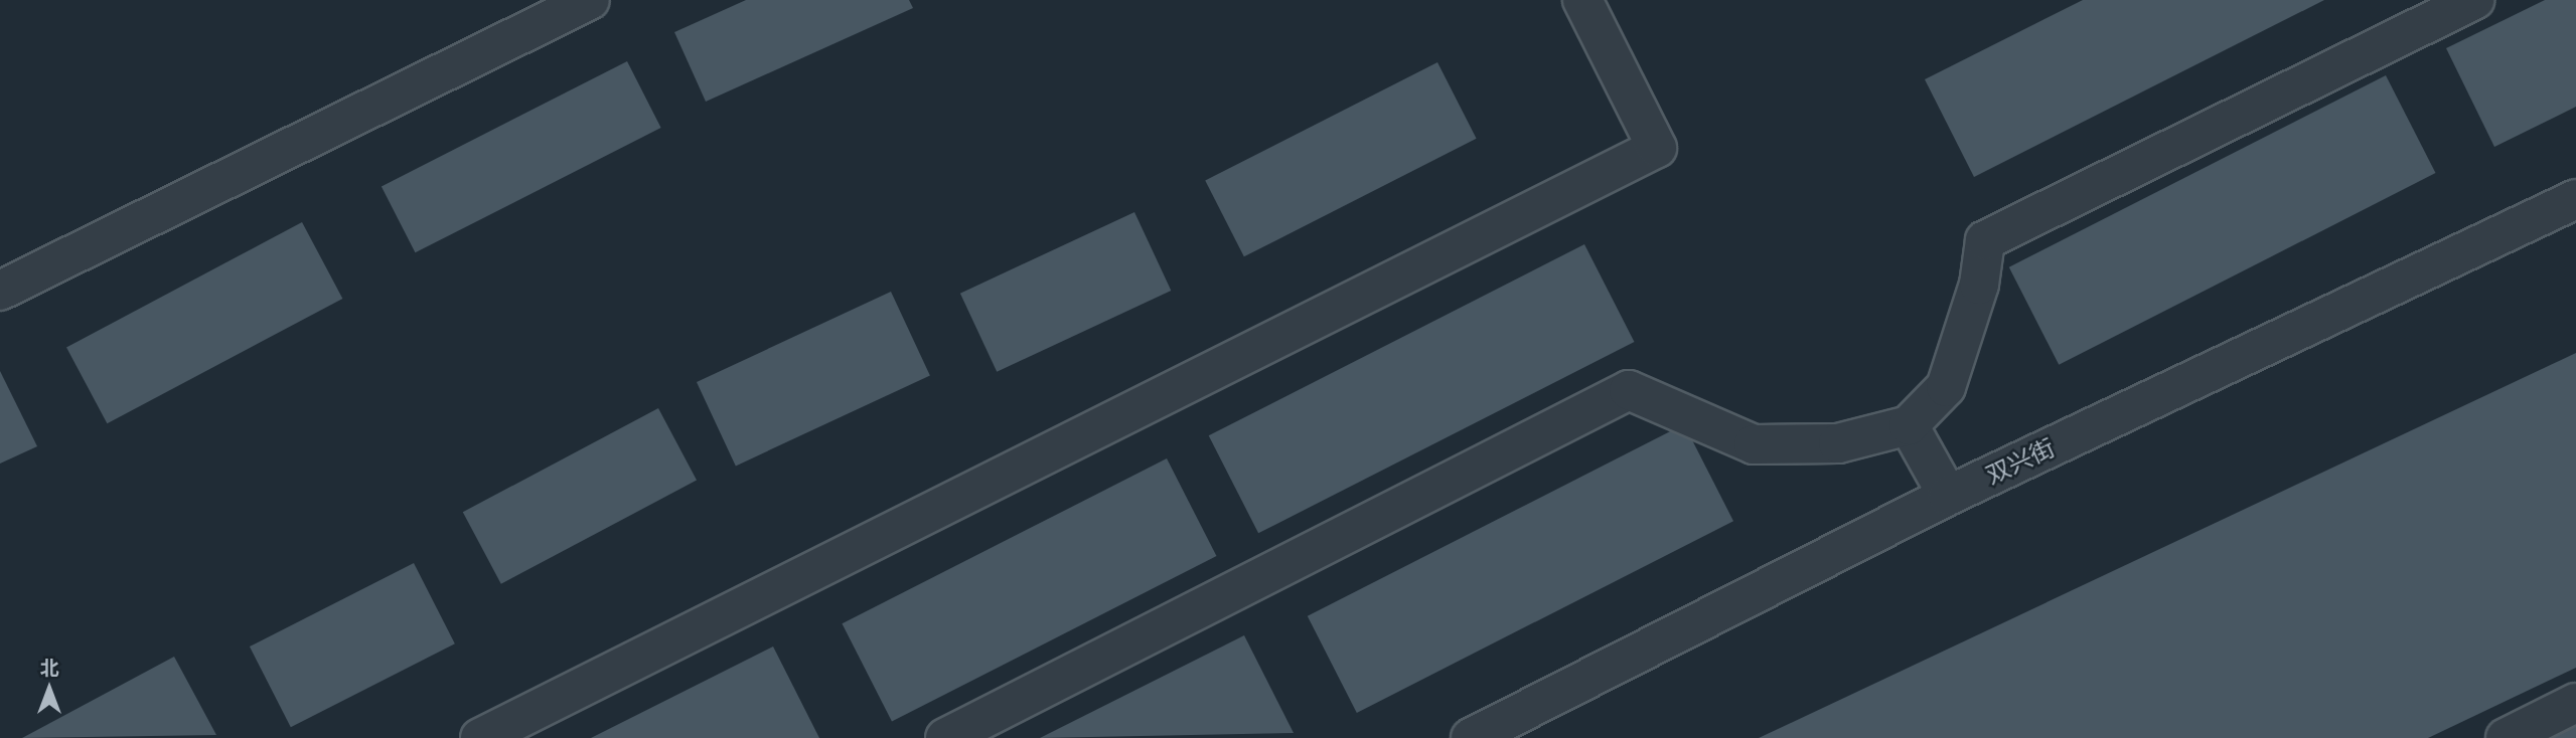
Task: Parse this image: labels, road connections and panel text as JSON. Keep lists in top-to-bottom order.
{
  "streets": {
    "street": ["双兴街"]
  },
  "north": "top"
}
